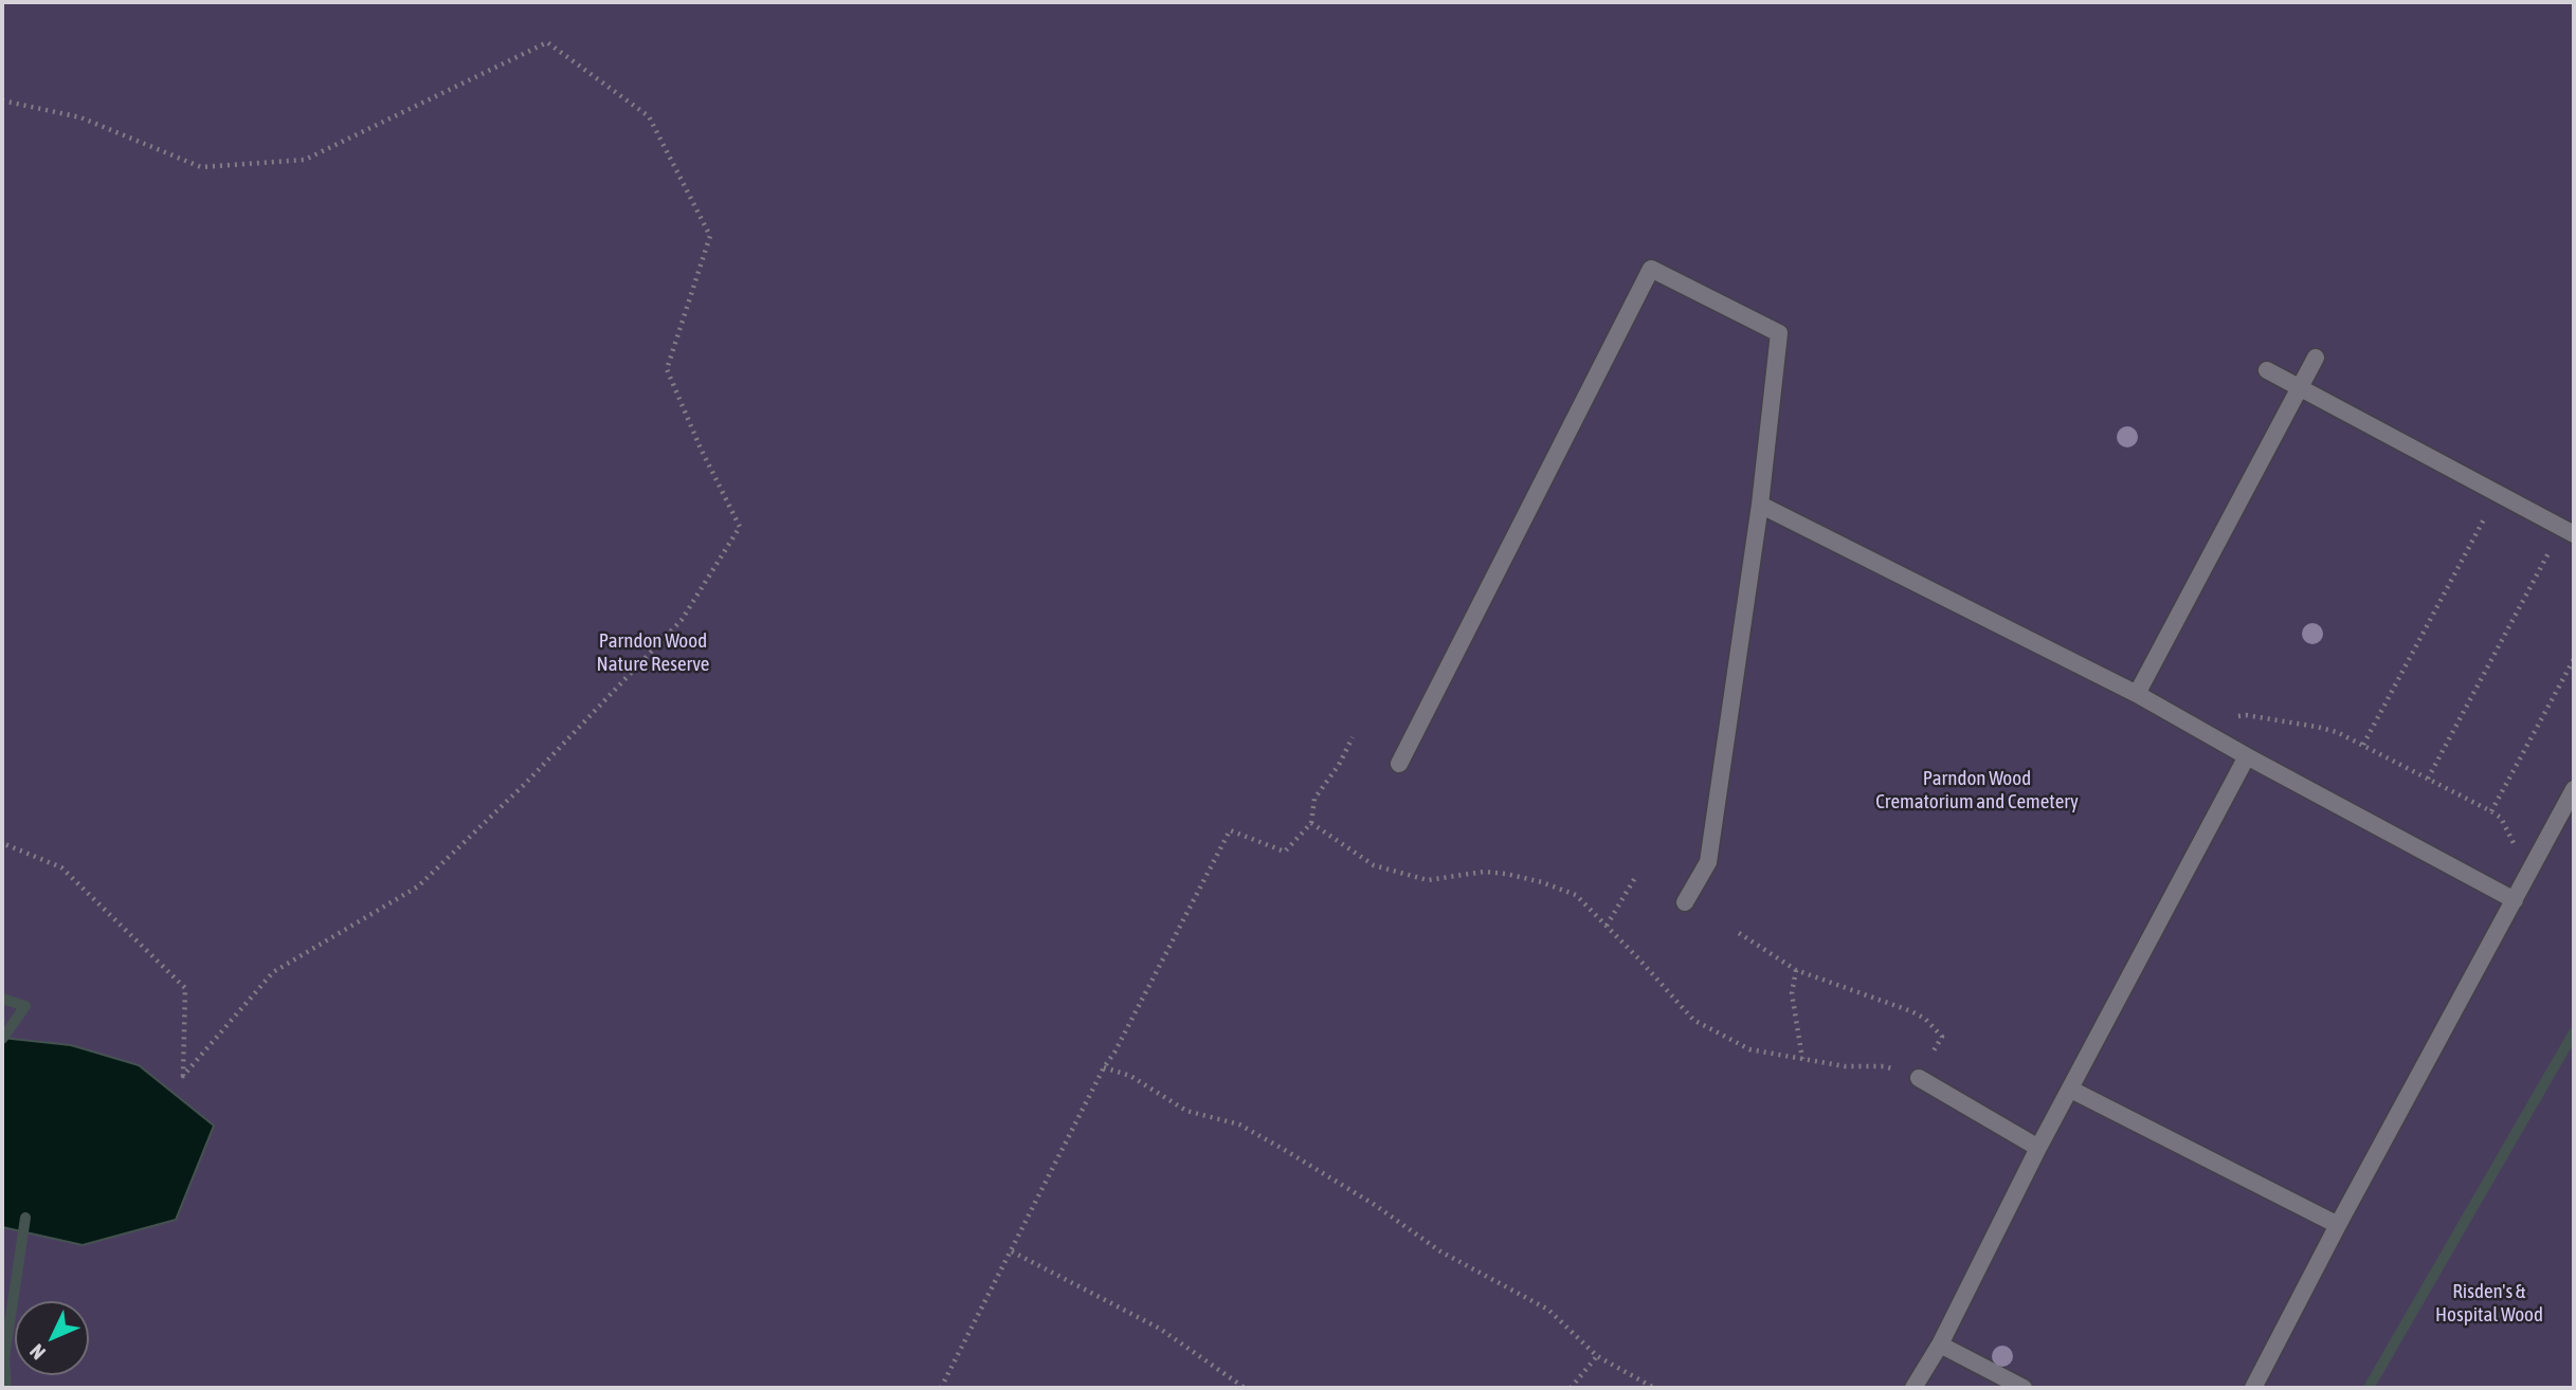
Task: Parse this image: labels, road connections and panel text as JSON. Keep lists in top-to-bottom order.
{
  "parks": ["Parndon Wood Nature Reserve", "Parndon Wood Crematorium and Cemetery", "Risden's & Hospital Wood"],
  "north": "bottom left"
}
